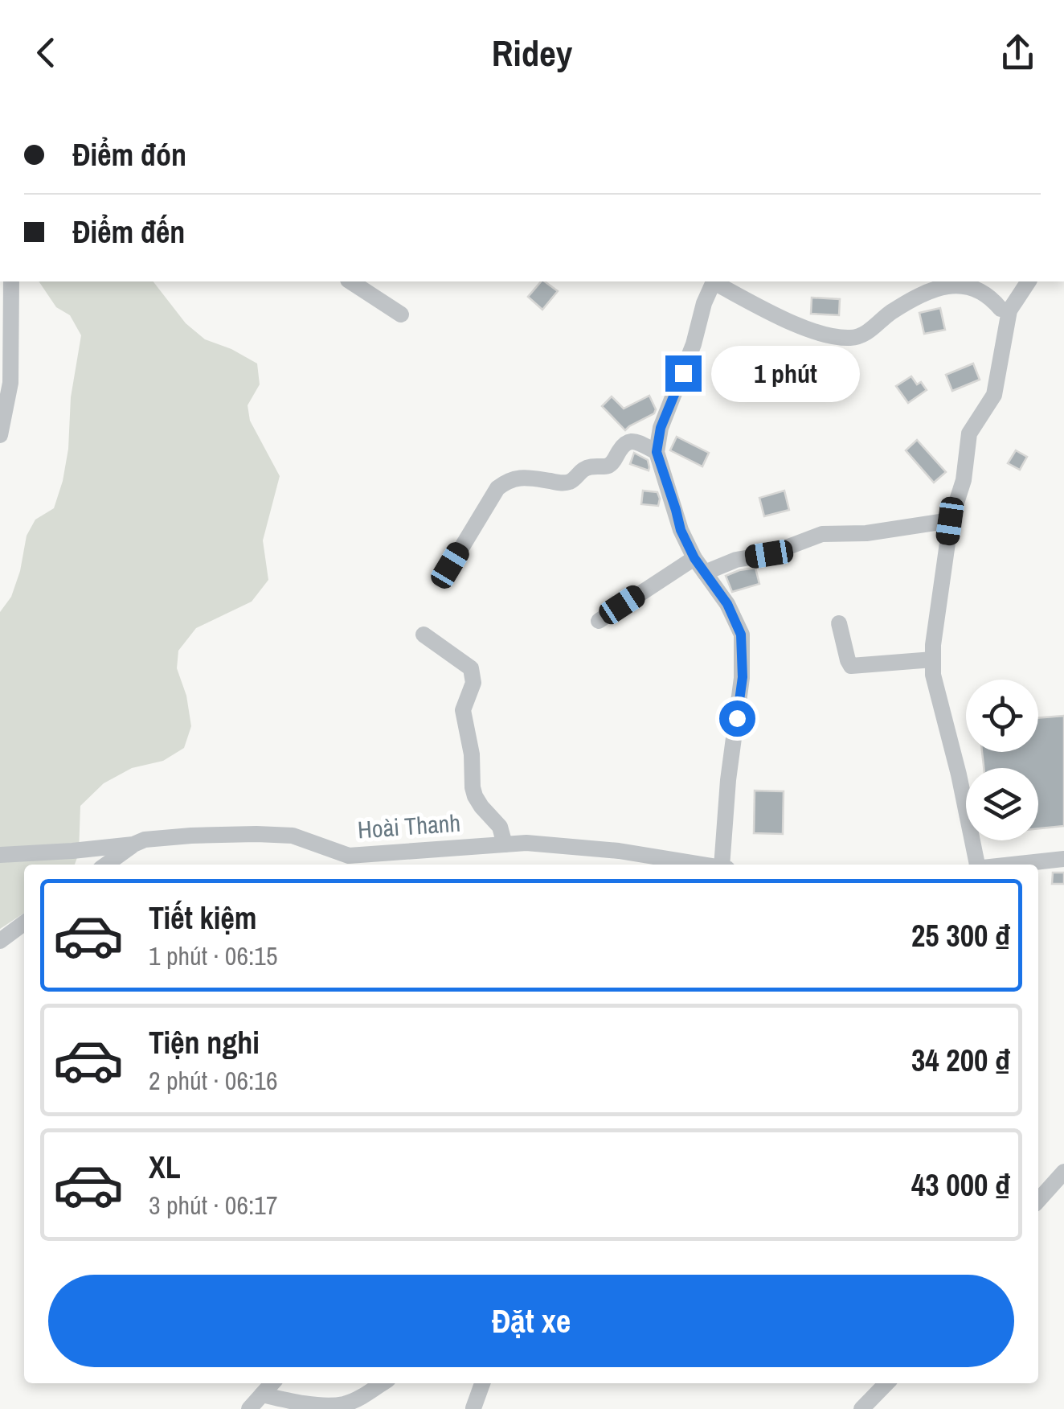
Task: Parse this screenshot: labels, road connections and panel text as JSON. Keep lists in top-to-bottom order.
{
  "streets": {
    "street": ["Hoài Thanh"]
  },
  "page": {
    "header": "Ridey",
    "banner": ["Điểm đón", "Điểm đến"],
    "bubble": "1 phút",
    "list": [
      {
        "name": "Tiết kiệm",
        "note": "1 phút · 06:15",
        "value": "25 300 ₫"
      },
      {
        "name": "Tiện nghi",
        "note": "2 phút · 06:16",
        "value": "34 200 ₫"
      },
      {
        "name": "XL",
        "note": "3 phút · 06:17",
        "value": "43 000 ₫"
      }
    ],
    "buttons": "Đặt xe"
  }
}
